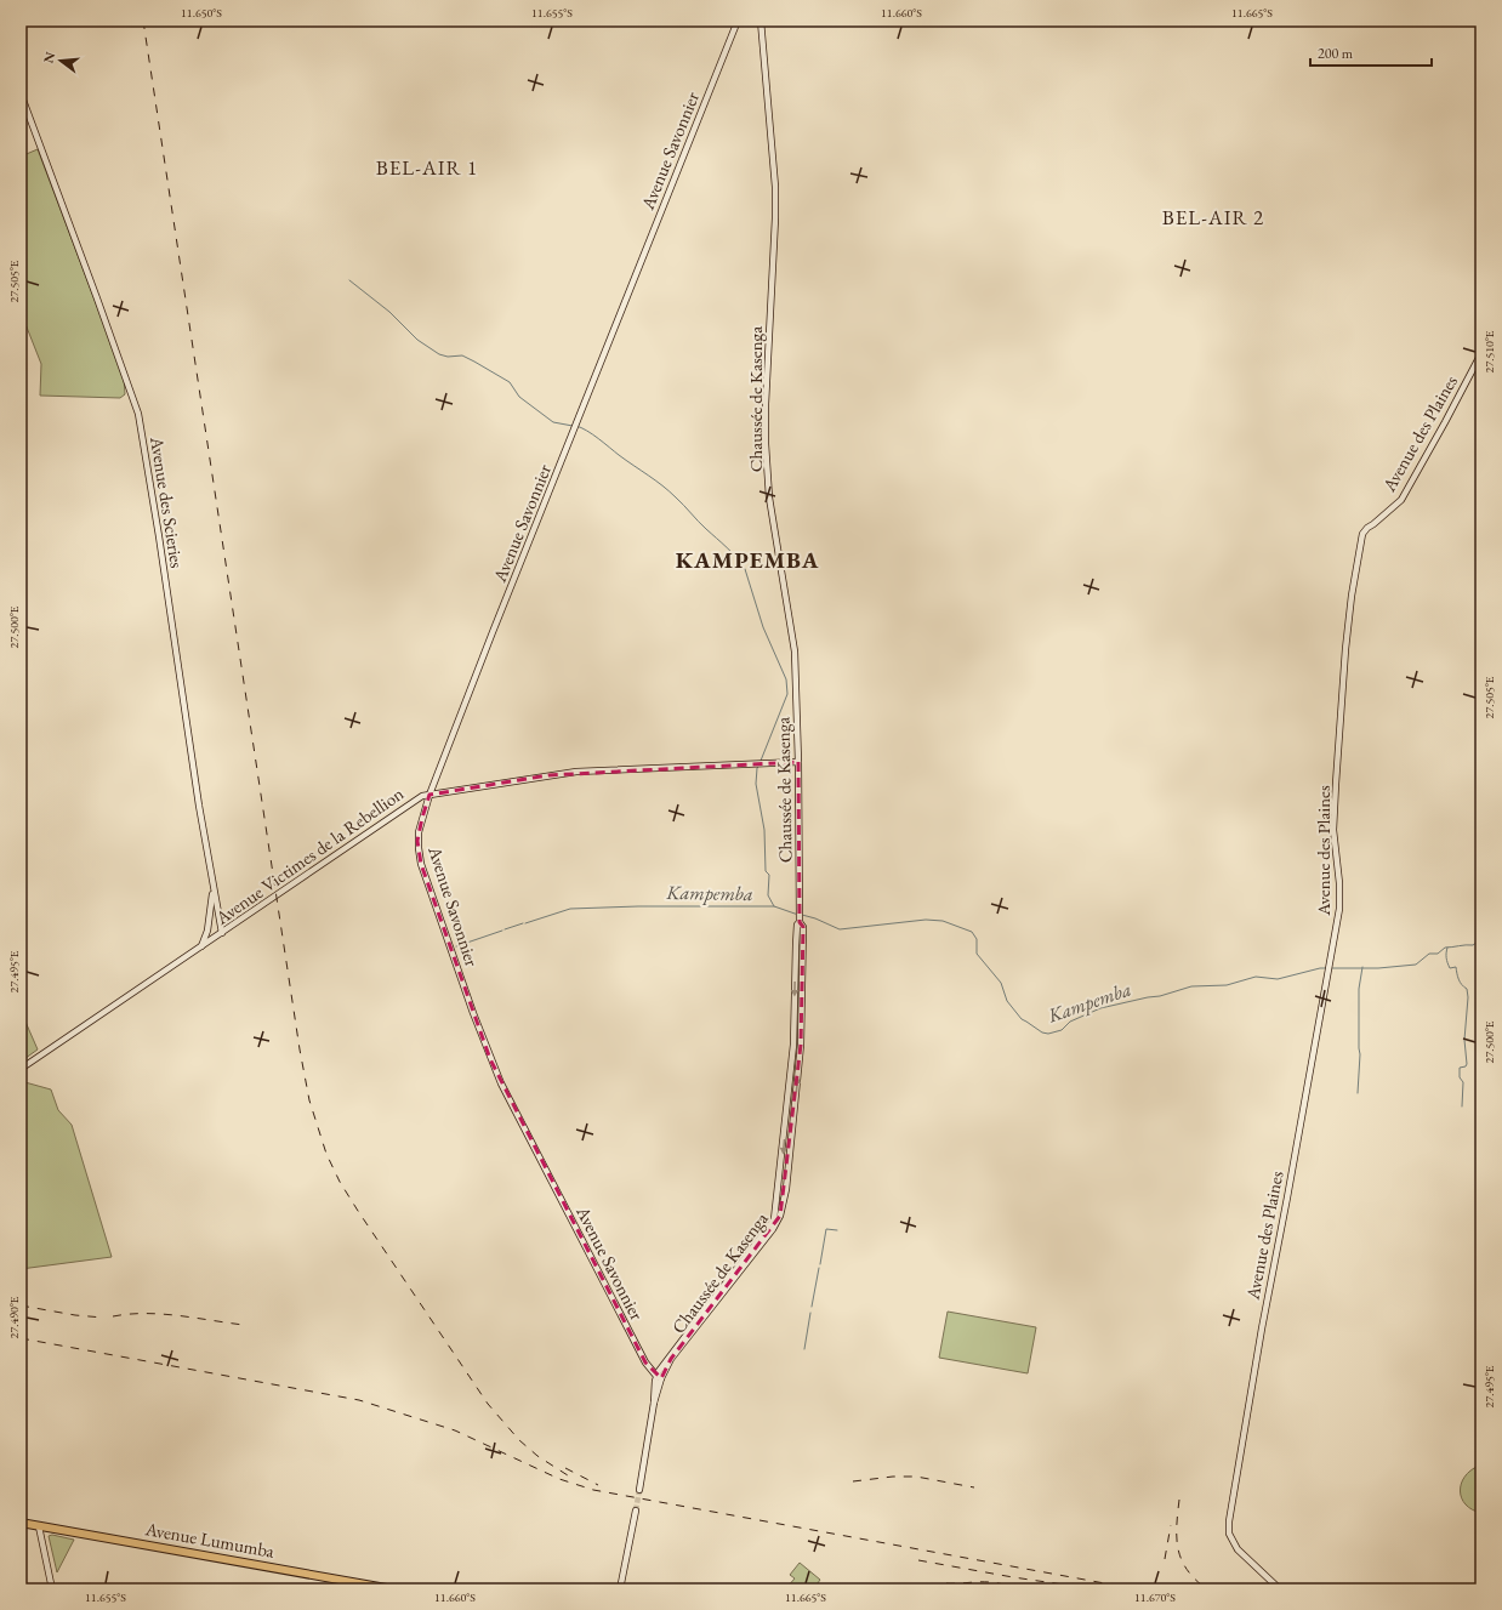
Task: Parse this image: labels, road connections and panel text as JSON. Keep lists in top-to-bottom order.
{
  "streets": {
    "highway": ["Avenue Lumumba"],
    "street": [
      "Avenue Savonnier",
      "Chaussée de Kasenga",
      "Avenue des Plaines",
      "Avenue des Scieries",
      "Avenue Victimes de la Rebellion"
    ]
  },
  "crossings": [
    ["Avenue Savonnier", "Chaussée de Kasenga"],
    ["Avenue Savonnier", "Avenue Victimes de la Rebellion"],
    ["Chaussée de Kasenga", "Avenue Victimes de la Rebellion"],
    ["Avenue des Scieries", "Avenue Victimes de la Rebellion"]
  ],
  "districts": ["BEL-AIR 1", "BEL-AIR 2", "KAMPEMBA"],
  "water": ["Kampemba"],
  "scale_bar": "200 m",
  "north": "left",
  "coordinates": [
    "11.650°S",
    "11.655°S",
    "11.660°S",
    "11.665°S",
    "27.505°E",
    "27.510°E",
    "27.500°E",
    "27.495°E",
    "27.490°E",
    "11.670°S"
  ]
}
